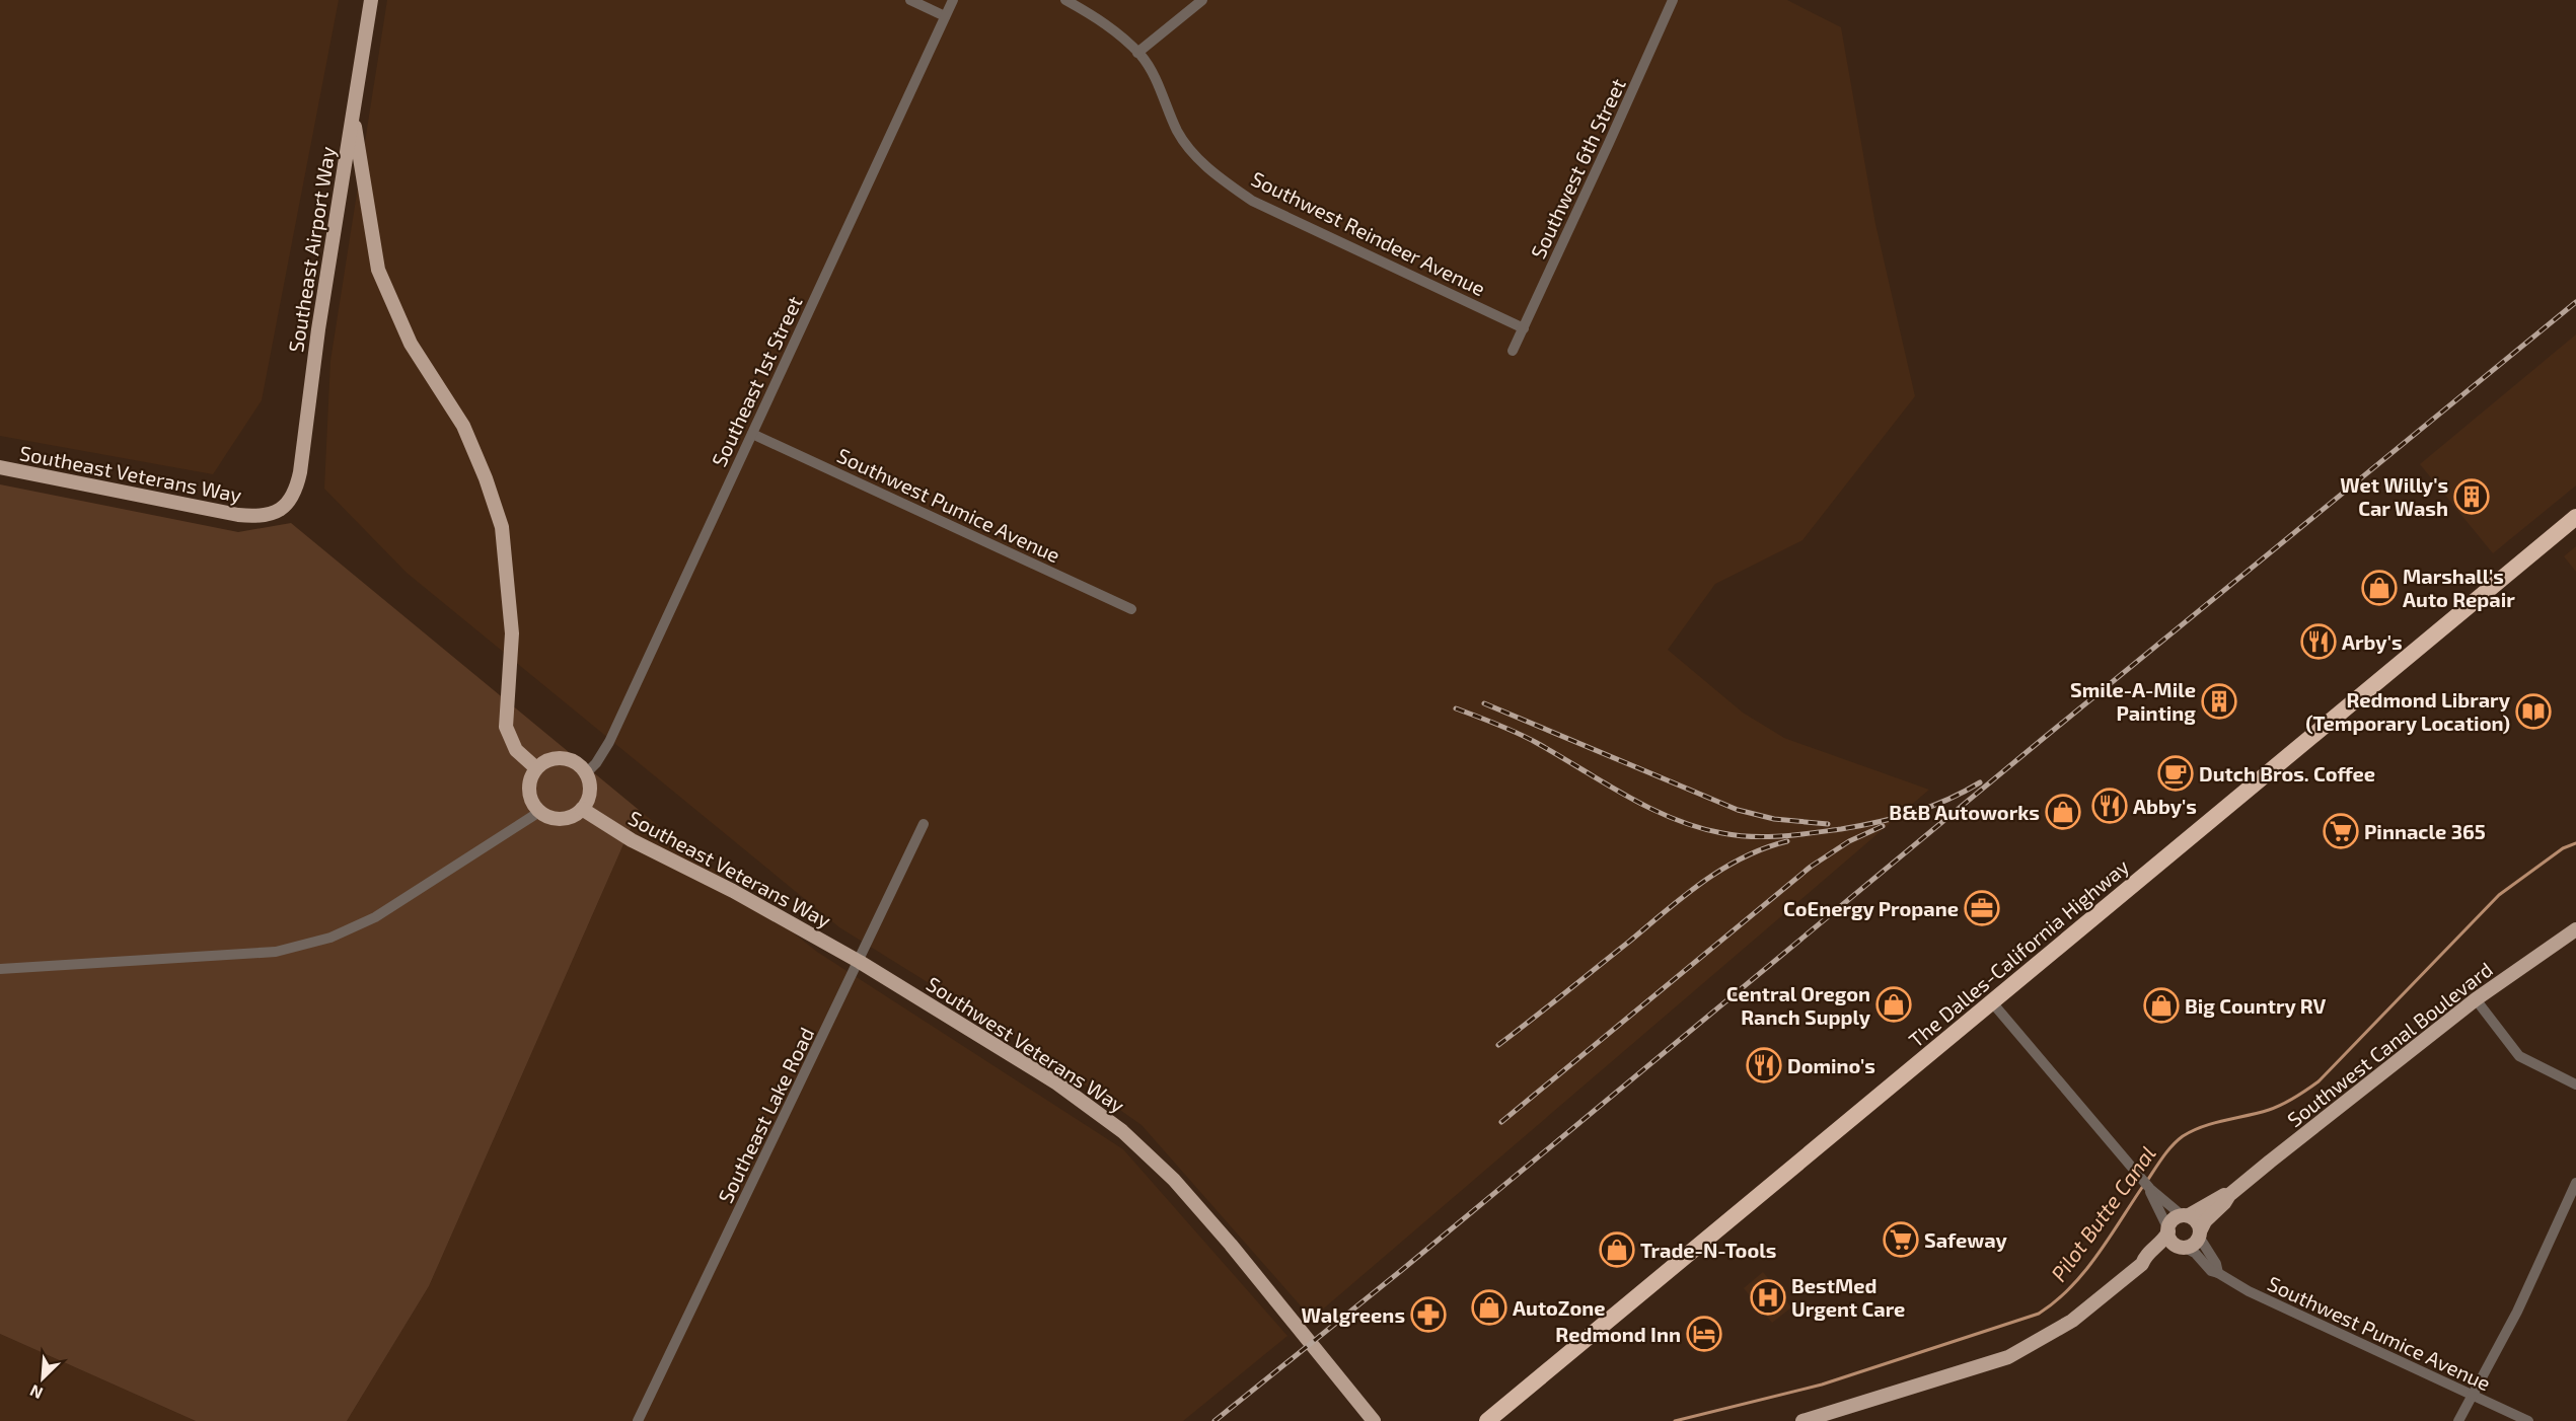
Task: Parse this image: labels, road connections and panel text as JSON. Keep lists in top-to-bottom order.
{
  "streets": {
    "highway": ["The Dalles-California Highway"],
    "main road": [
      "Southeast Airport Way",
      "Southeast Veterans Way",
      "Southwest Veterans Way",
      "Southwest Canal Boulevard"
    ],
    "street": [
      "Southwest 6th Street",
      "Southwest Reindeer Avenue",
      "Southeast 1st Street",
      "Southwest Pumice Avenue",
      "Southeast Lake Road"
    ]
  },
  "crossings": [
    ["Southwest 6th Street", "Southwest Reindeer Avenue"],
    ["Southeast Airport Way", "Southeast Veterans Way"],
    ["Southeast 1st Street", "Southeast Veterans Way"],
    ["Southeast 1st Street", "Southwest Pumice Avenue"],
    ["Southeast Veterans Way", "Southwest Veterans Way"],
    ["Southeast Veterans Way", "Southeast Lake Road"],
    ["Southwest Pumice Avenue", "Southwest Canal Boulevard"],
    ["Southwest Veterans Way", "Southeast Lake Road"]
  ],
  "water": ["Pilot Butte Canal"],
  "places": {
    "building": ["Wet Willy's Car Wash", "Smile-A-Mile Painting"],
    "shop": [
      "Marshall's Auto Repair",
      "B&B Autoworks",
      "Central Oregon Ranch Supply",
      "Big Country RV",
      "Trade-N-Tools",
      "AutoZone"
    ],
    "restaurant": ["Arby's", "Abby's", "Domino's"],
    "library": ["Redmond Library (Temporary Location)"],
    "cafe": ["Dutch Bros. Coffee"],
    "supermarket": ["Pinnacle 365", "Safeway"],
    "office": ["CoEnergy Propane"],
    "hospital": ["BestMed Urgent Care"],
    "pharmacy": ["Walgreens"],
    "hotel": ["Redmond Inn"]
  },
  "north": "bottom left"
}
